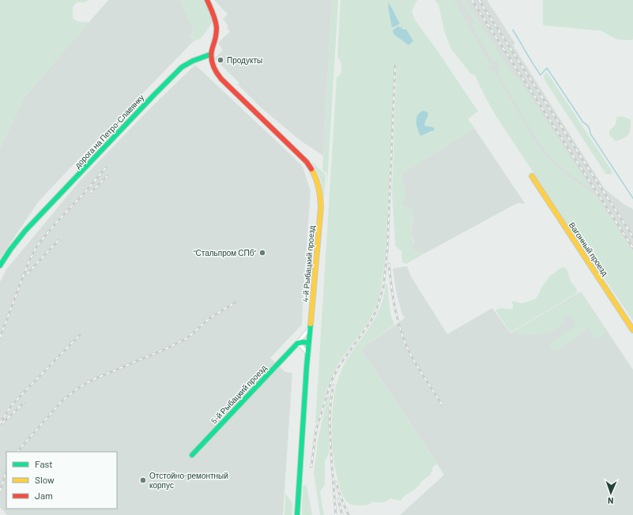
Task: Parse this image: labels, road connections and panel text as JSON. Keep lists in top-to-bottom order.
{
  "streets": {
    "street": [
      "дорога на Петро-Славянку",
      "Вагонный проезд",
      "4-й Рыбацкий проезд",
      "5-й Рыбацкий проезд"
    ]
  },
  "crossings": [
    ["дорога на Петро-Славянку", "4-й Рыбацкий проезд"],
    ["4-й Рыбацкий проезд", "5-й Рыбацкий проезд"]
  ],
  "places": ["Продукты", "\"Стальпром СПб\"", "Отстойно-ремонтный корпус"],
  "legend": ["Fast", "Slow", "Jam"],
  "north": "bottom"
}
